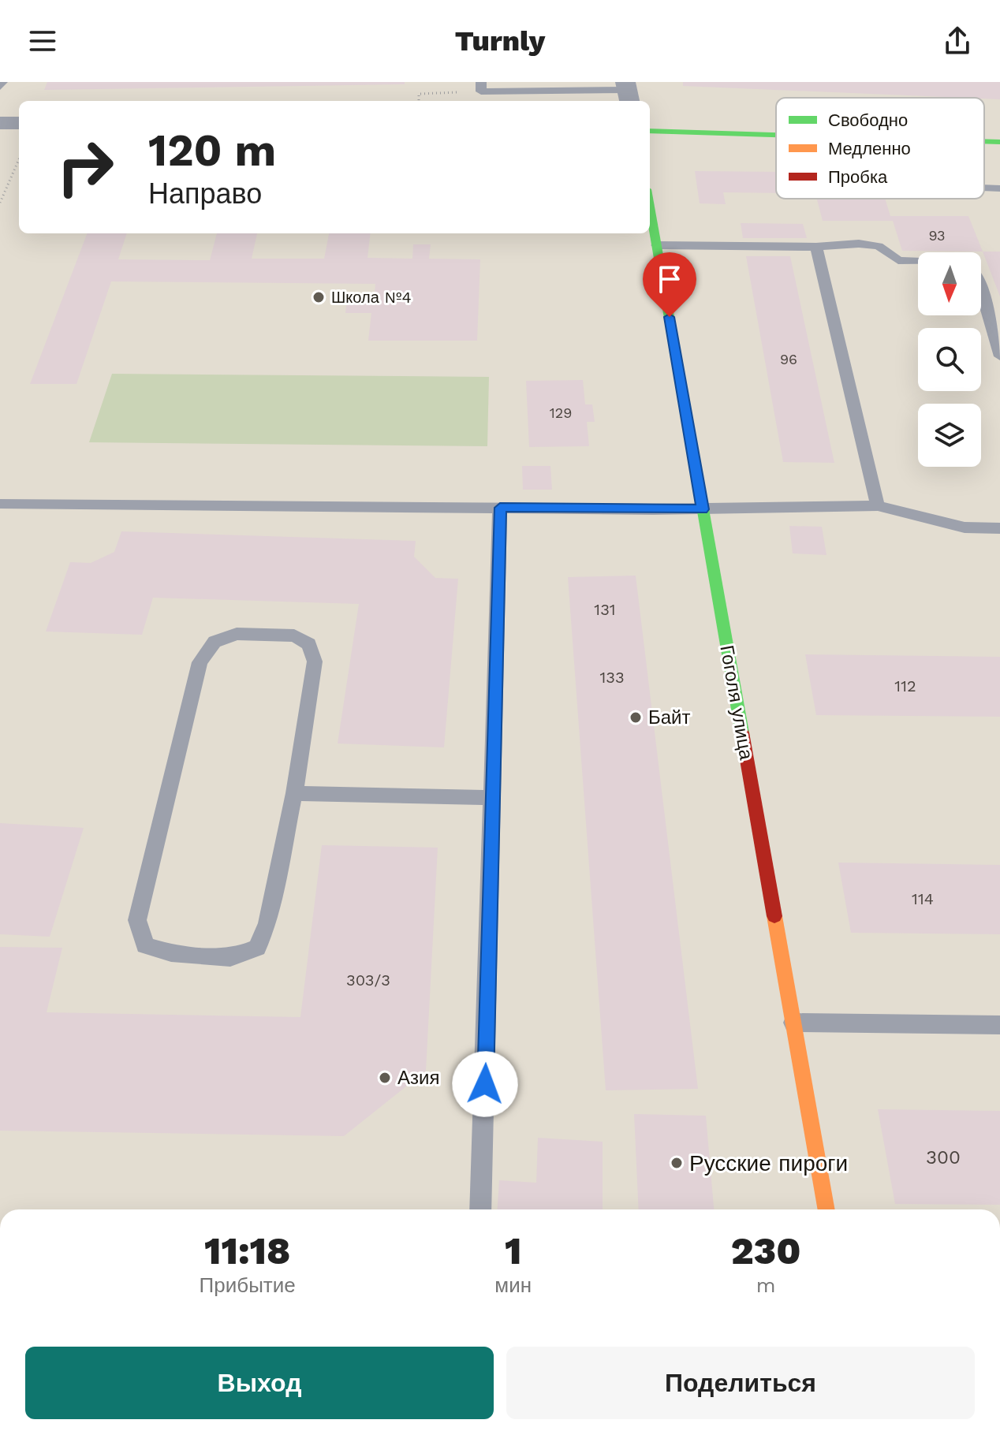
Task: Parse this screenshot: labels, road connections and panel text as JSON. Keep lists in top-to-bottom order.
{
  "streets": {
    "street": ["Гоголя улица"]
  },
  "places": [
    "Школа №4",
    "Байт",
    "Азия",
    "Русские пироги"
  ],
  "house_numbers": [
    "93",
    "96",
    "129",
    "131",
    "133",
    "112",
    "114",
    "303/3",
    "300"
  ],
  "legend": ["Свободно", "Медленно", "Пробка"],
  "north": "bottom",
  "page": {
    "header": "Turnly",
    "turn": ["120 m", "Направо"],
    "eta": [
      "11:18",
      "Прибытие",
      "1",
      "мин",
      "230",
      "m"
    ],
    "buttons": ["Выход", "Поделиться"]
  }
}
